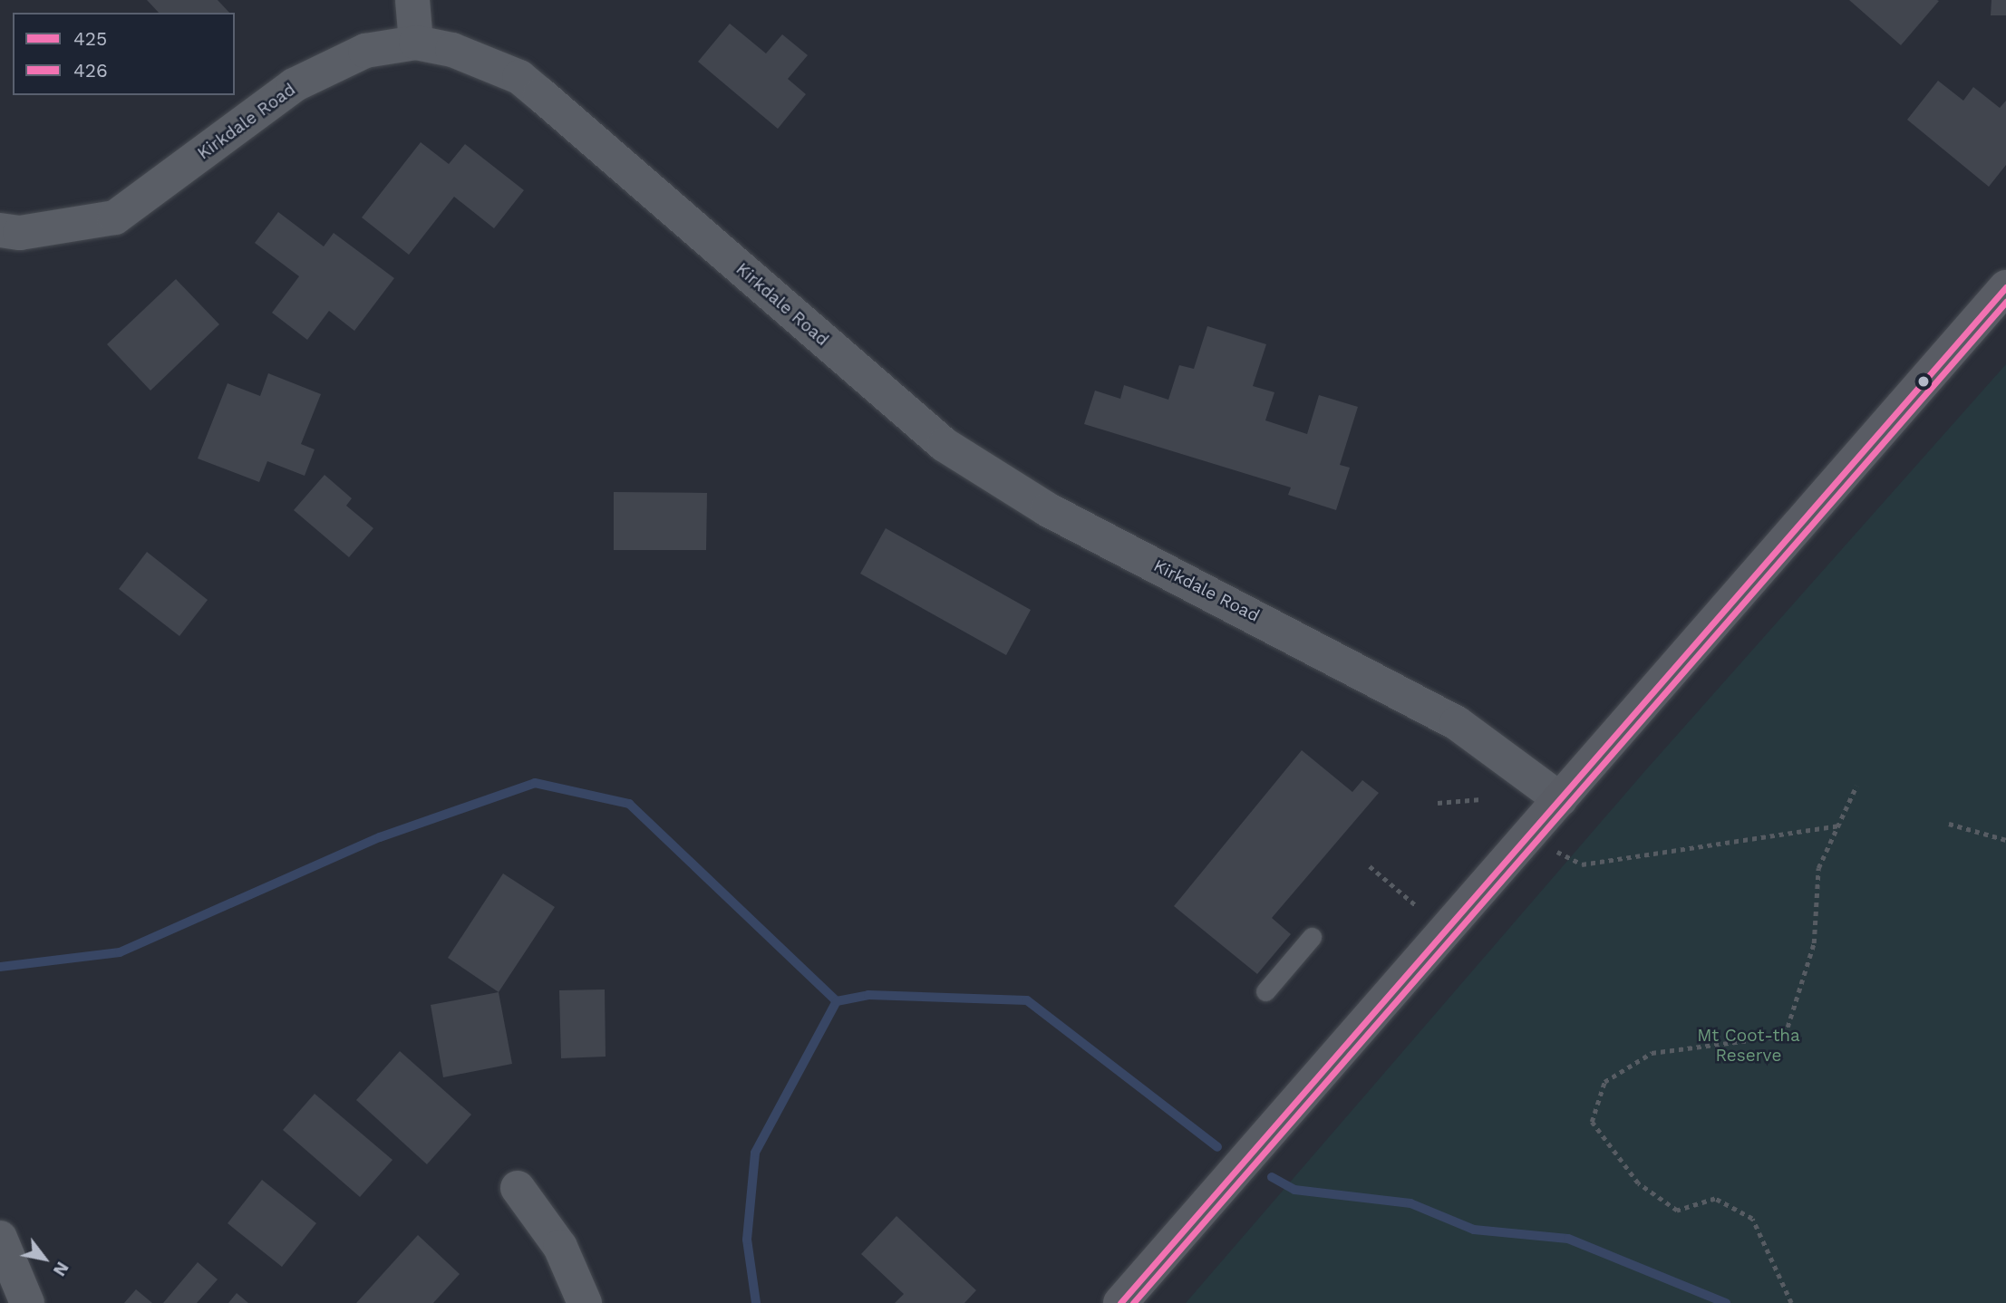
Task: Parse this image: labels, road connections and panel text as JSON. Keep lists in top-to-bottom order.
{
  "streets": {
    "street": ["Kirkdale Road"]
  },
  "parks": ["Mt Coot-tha Reserve"],
  "lines": ["transit line 425", "transit line 426"],
  "legend": ["425", "426"],
  "north": "bottom right"
}
